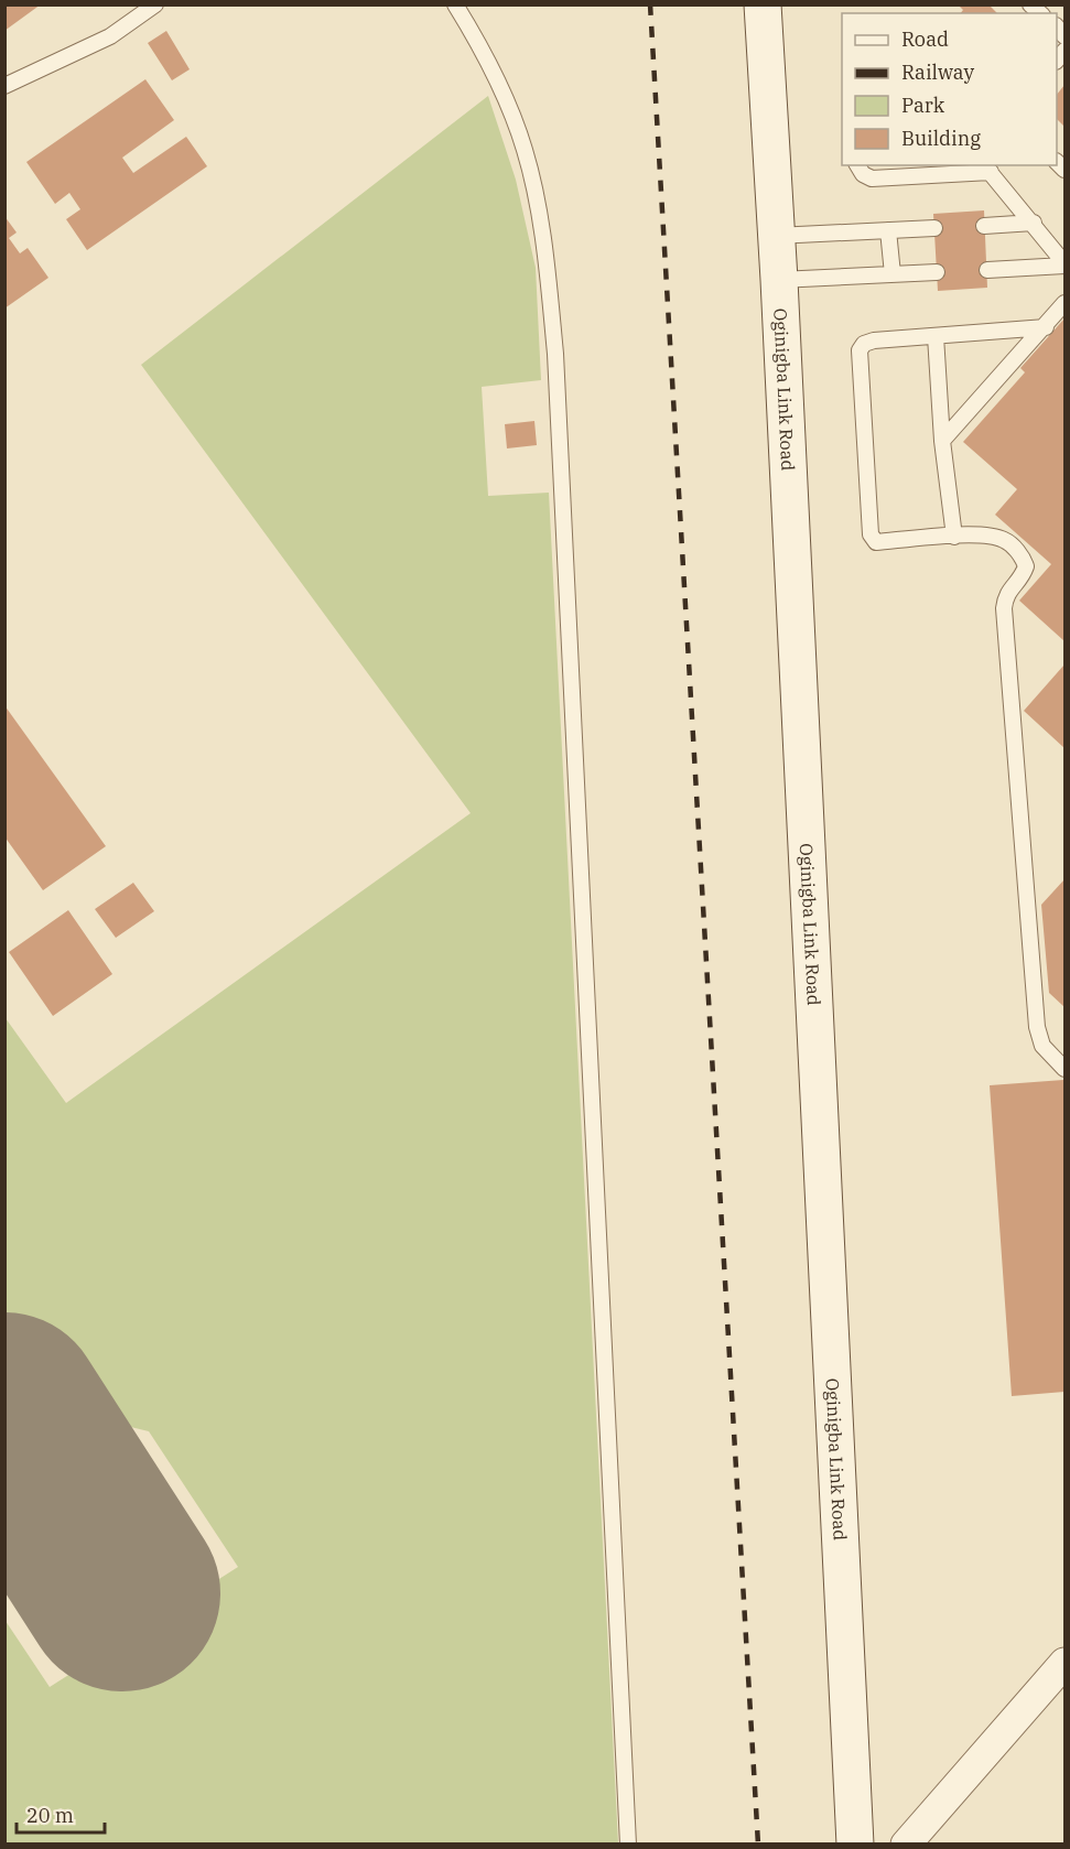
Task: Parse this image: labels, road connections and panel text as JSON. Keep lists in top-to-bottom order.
{
  "streets": {
    "street": ["Oginigba Link Road"]
  },
  "legend": [
    "Road",
    "Railway",
    "Park",
    "Building"
  ],
  "scale_bar": "20 m"
}
